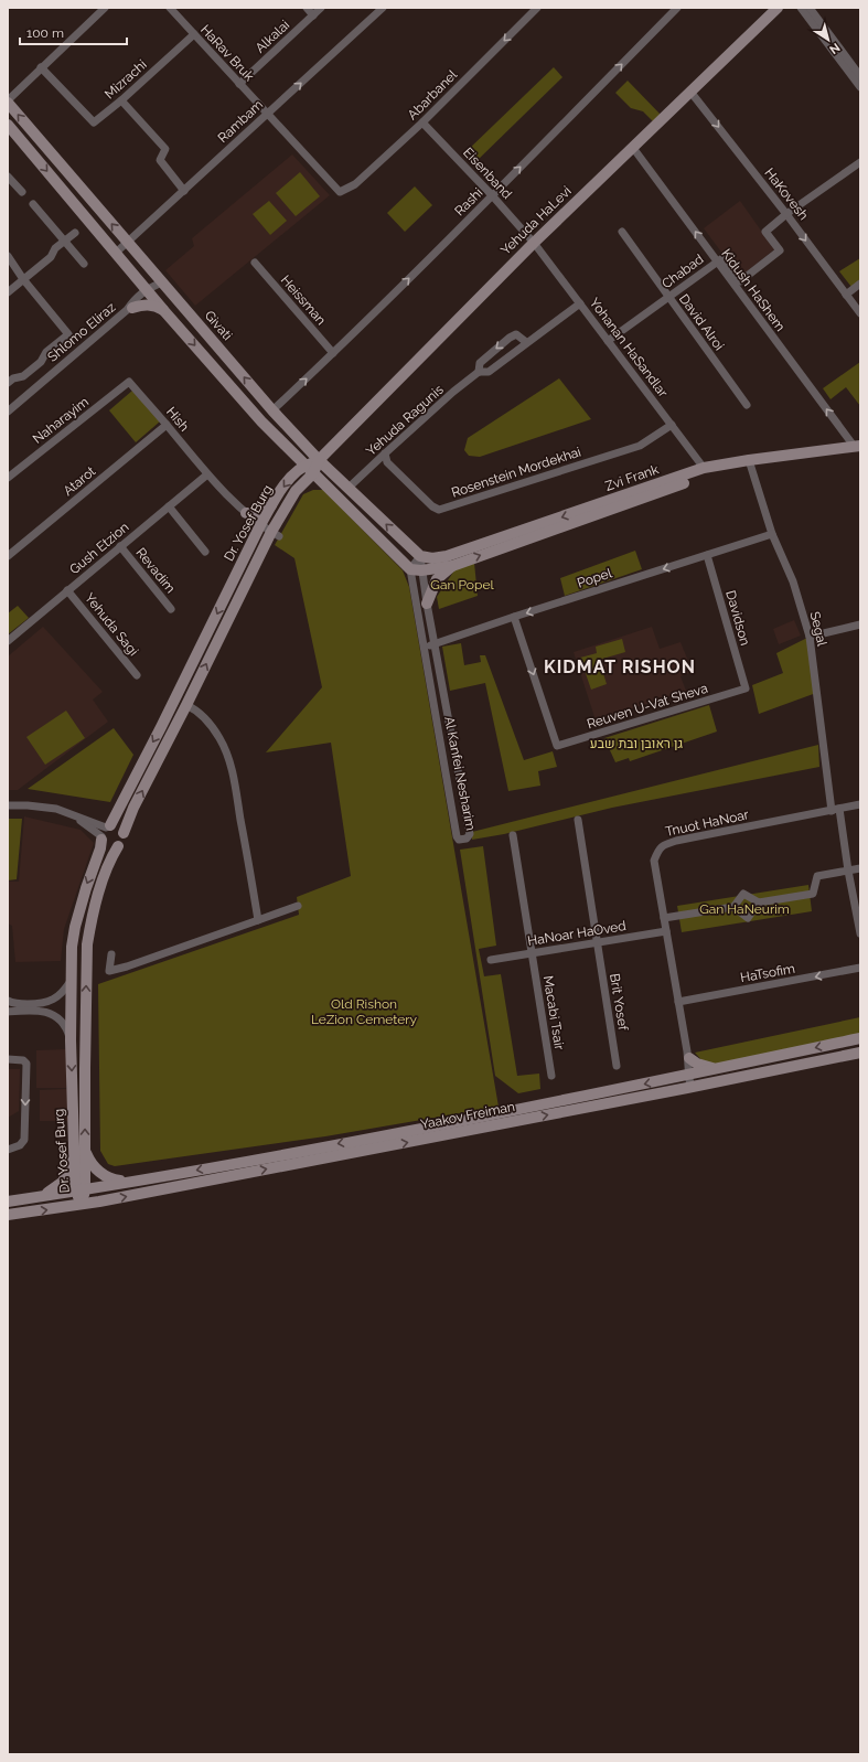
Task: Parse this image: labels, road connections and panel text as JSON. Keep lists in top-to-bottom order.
{
  "streets": {
    "street": [
      "Alkalai",
      "HaRav Bruk",
      "Mizrachi",
      "Abarbanel",
      "Rambam",
      "Eisenband",
      "HaKovesh",
      "Rashi",
      "Yehuda HaLevi",
      "Chabad",
      "Kidush HaShem",
      "Heissman",
      "David Alroi",
      "Givati",
      "Shlomo Eliraz",
      "Yohanan HaSandlar",
      "Hish",
      "Naharayim",
      "Yehuda Ragunis",
      "Rosenstein Mordekhai",
      "Zvi Frank",
      "Atarot",
      "Dr. Yosef Burg",
      "Gush Etzion",
      "Revadim",
      "Popel",
      "Davidson",
      "Yehuda Sagi",
      "Segal",
      "Reuven U-Vat Sheva",
      "Al Kanfei Nesharim",
      "Tnuot HaNoar",
      "HaNoar HaOved",
      "HaTsofim",
      "Brit Yosef",
      "Macabi Tsair",
      "Yaakov Freiman"
    ]
  },
  "crossings": [
    ["Alkalai", "HaRav Bruk"],
    ["HaRav Bruk", "Mizrachi"],
    ["HaRav Bruk", "Abarbanel"],
    ["HaRav Bruk", "Rambam"],
    ["Abarbanel", "Eisenband"],
    ["Rambam", "Givati"],
    ["Eisenband", "Rashi"],
    ["Eisenband", "Yehuda HaLevi"],
    ["Eisenband", "Yohanan HaSandlar"],
    ["HaKovesh", "Yehuda HaLevi"],
    ["HaKovesh", "Chabad"],
    ["Rashi", "Heissman"],
    ["Rashi", "Givati"],
    ["Yehuda HaLevi", "Kidush HaShem"],
    ["Yehuda HaLevi", "Givati"],
    ["Yehuda HaLevi", "Yohanan HaSandlar"],
    ["Yehuda HaLevi", "Dr. Yosef Burg"],
    ["Chabad", "Kidush HaShem"],
    ["Chabad", "David Alroi"],
    ["Chabad", "Yohanan HaSandlar"],
    ["Kidush HaShem", "Zvi Frank"],
    ["Givati", "Shlomo Eliraz"],
    ["Givati", "Yehuda Ragunis"],
    ["Givati", "Zvi Frank"],
    ["Givati", "Dr. Yosef Burg"],
    ["Givati", "Al Kanfei Nesharim"],
    ["Yohanan HaSandlar", "Yehuda Ragunis"],
    ["Yohanan HaSandlar", "Rosenstein Mordekhai"],
    ["Yohanan HaSandlar", "Zvi Frank"],
    ["Hish", "Naharayim"],
    ["Hish", "Atarot"],
    ["Hish", "Dr. Yosef Burg"],
    ["Hish", "Gush Etzion"],
    ["Yehuda Ragunis", "Rosenstein Mordekhai"],
    ["Zvi Frank", "Segal"],
    ["Zvi Frank", "Al Kanfei Nesharim"],
    ["Dr. Yosef Burg", "Yaakov Freiman"],
    ["Gush Etzion", "Revadim"],
    ["Gush Etzion", "Yehuda Sagi"],
    ["Popel", "Davidson"],
    ["Popel", "Segal"],
    ["Popel", "Reuven U-Vat Sheva"],
    ["Popel", "Al Kanfei Nesharim"],
    ["Davidson", "Reuven U-Vat Sheva"],
    ["Segal", "Tnuot HaNoar"],
    ["Tnuot HaNoar", "HaNoar HaOved"],
    ["Tnuot HaNoar", "HaTsofim"],
    ["Tnuot HaNoar", "Yaakov Freiman"],
    ["HaNoar HaOved", "Brit Yosef"],
    ["HaNoar HaOved", "Macabi Tsair"]
  ],
  "one_way": [
    "Abarbanel",
    "Rambam",
    "HaKovesh",
    "Rashi",
    "Kidush HaShem",
    "Popel",
    "HaTsofim"
  ],
  "districts": ["KIDMAT RISHON"],
  "parks": [
    "Gan Popel",
    "גן ראובן ובת שבע",
    "Gan HaNeurim",
    "Old Rishon LeZion Cemetery"
  ],
  "scale_bar": "100 m",
  "north": "bottom right"
}
